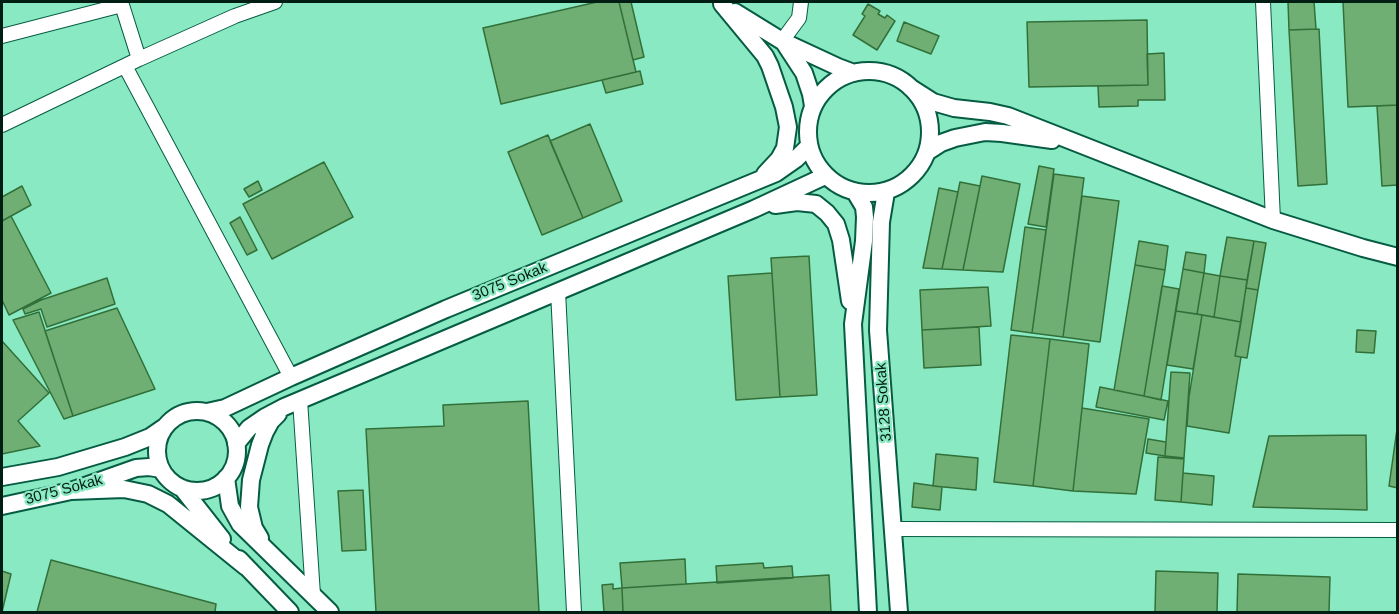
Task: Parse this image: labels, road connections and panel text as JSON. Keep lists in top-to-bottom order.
{
  "streets": {
    "street": ["3075 Sokak", "3128 Sokak"]
  },
  "crossings": [
    ["3075 Sokak", "3128 Sokak"]
  ]
}
